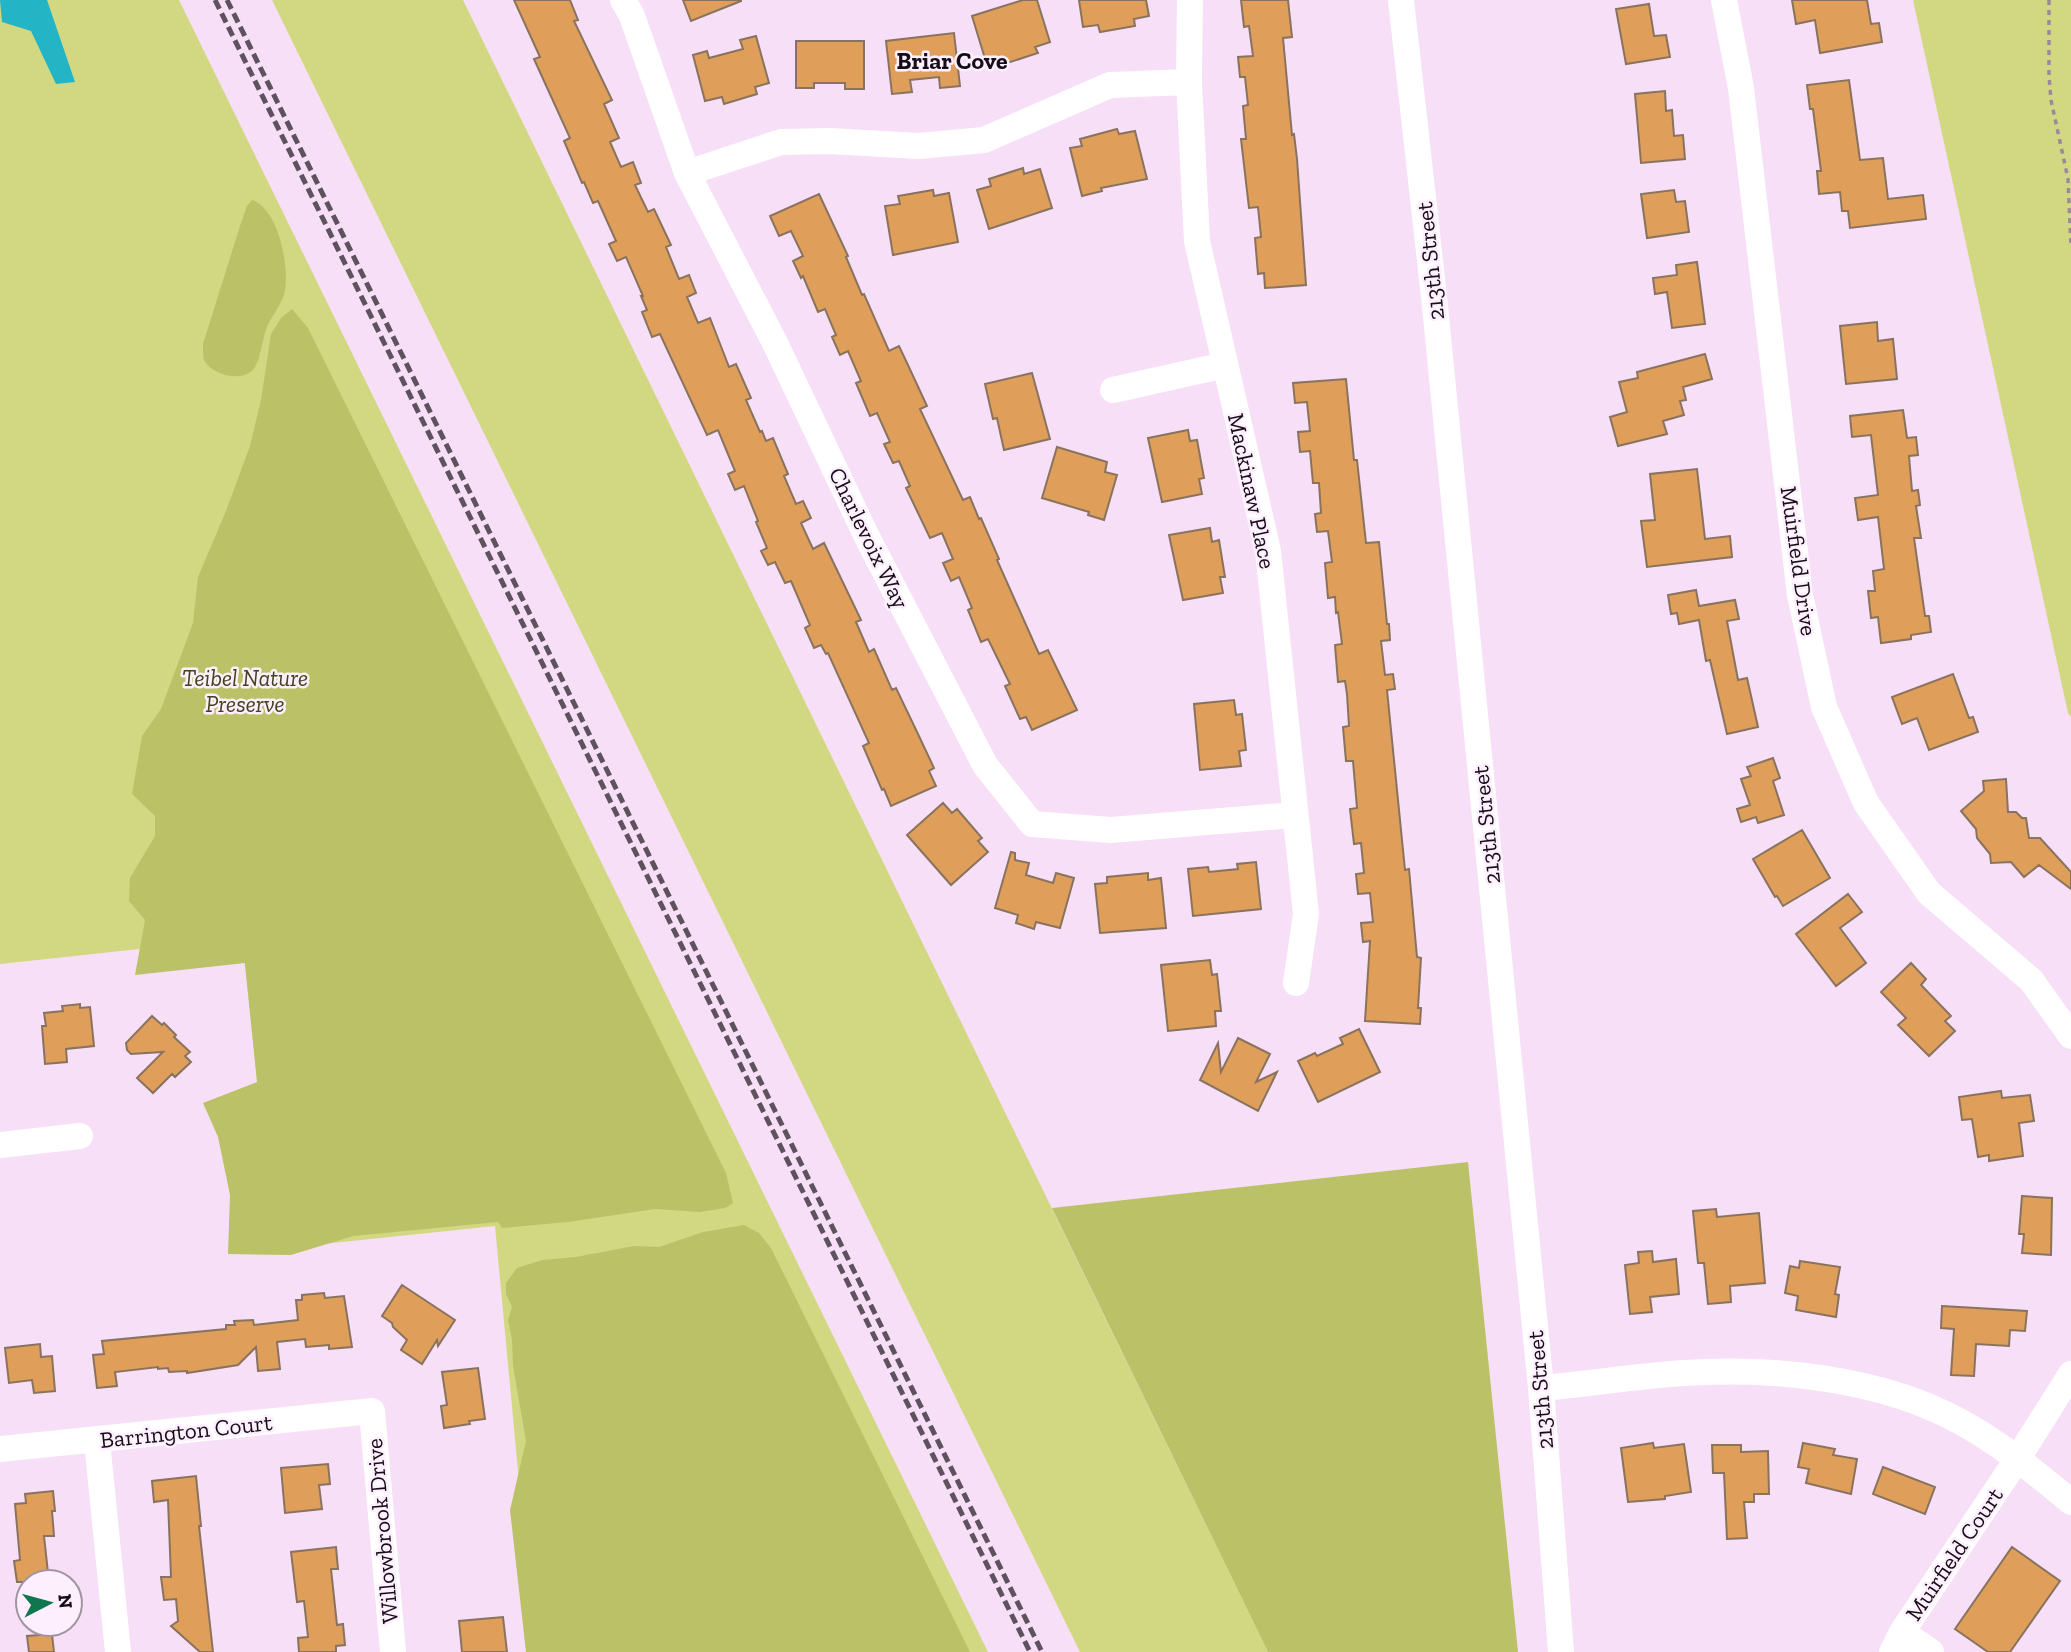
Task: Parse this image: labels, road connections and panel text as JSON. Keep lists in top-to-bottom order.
{
  "streets": {
    "street": [
      "213th Street",
      "Mackinaw Place",
      "Charlevoix Way",
      "Muirfield Drive",
      "Barrington Court",
      "Willowbrook Drive",
      "Muirfield Court"
    ]
  },
  "crossings": [
    ["Mackinaw Place", "Charlevoix Way"],
    ["Barrington Court", "Willowbrook Drive"]
  ],
  "districts": ["Briar Cove"],
  "parks": ["Teibel Nature Preserve"],
  "north": "right"
}
